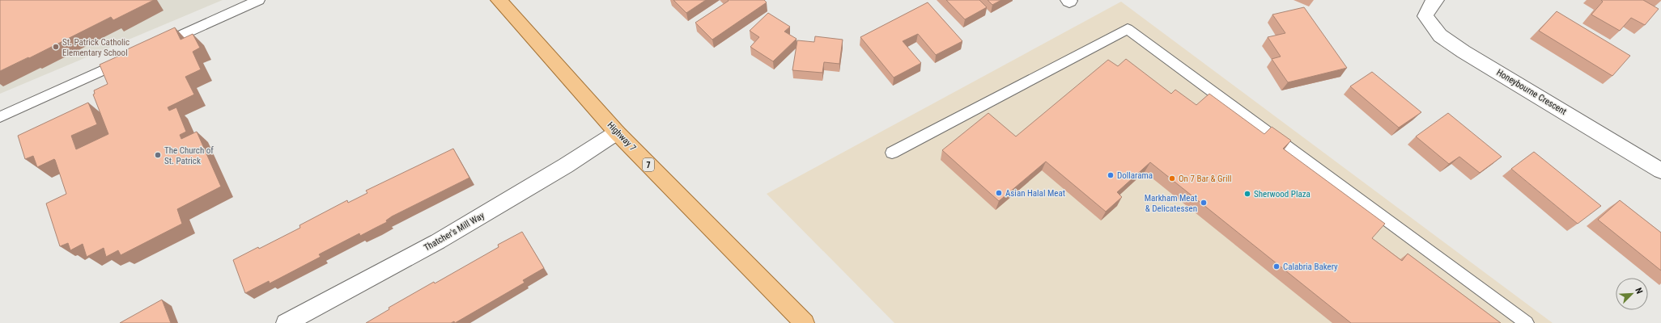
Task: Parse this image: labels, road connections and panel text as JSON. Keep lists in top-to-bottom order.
{
  "streets": {
    "main road": ["Highway 7", "7"],
    "street": ["Honeybourne Crescent", "Thatcher's Mill Way"]
  },
  "crossings": [
    ["Highway 7", "Thatcher's Mill Way"]
  ],
  "places": [
    "St. Patrick Catholic Elementary School",
    "The Church of St. Patrick",
    "Dollarama",
    "On 7 Bar & Grill",
    "Asian Halal Meat",
    "Sherwood Plaza",
    "Markham Meat & Delicatessen",
    "Calabria Bakery"
  ],
  "north": "top right"
}
